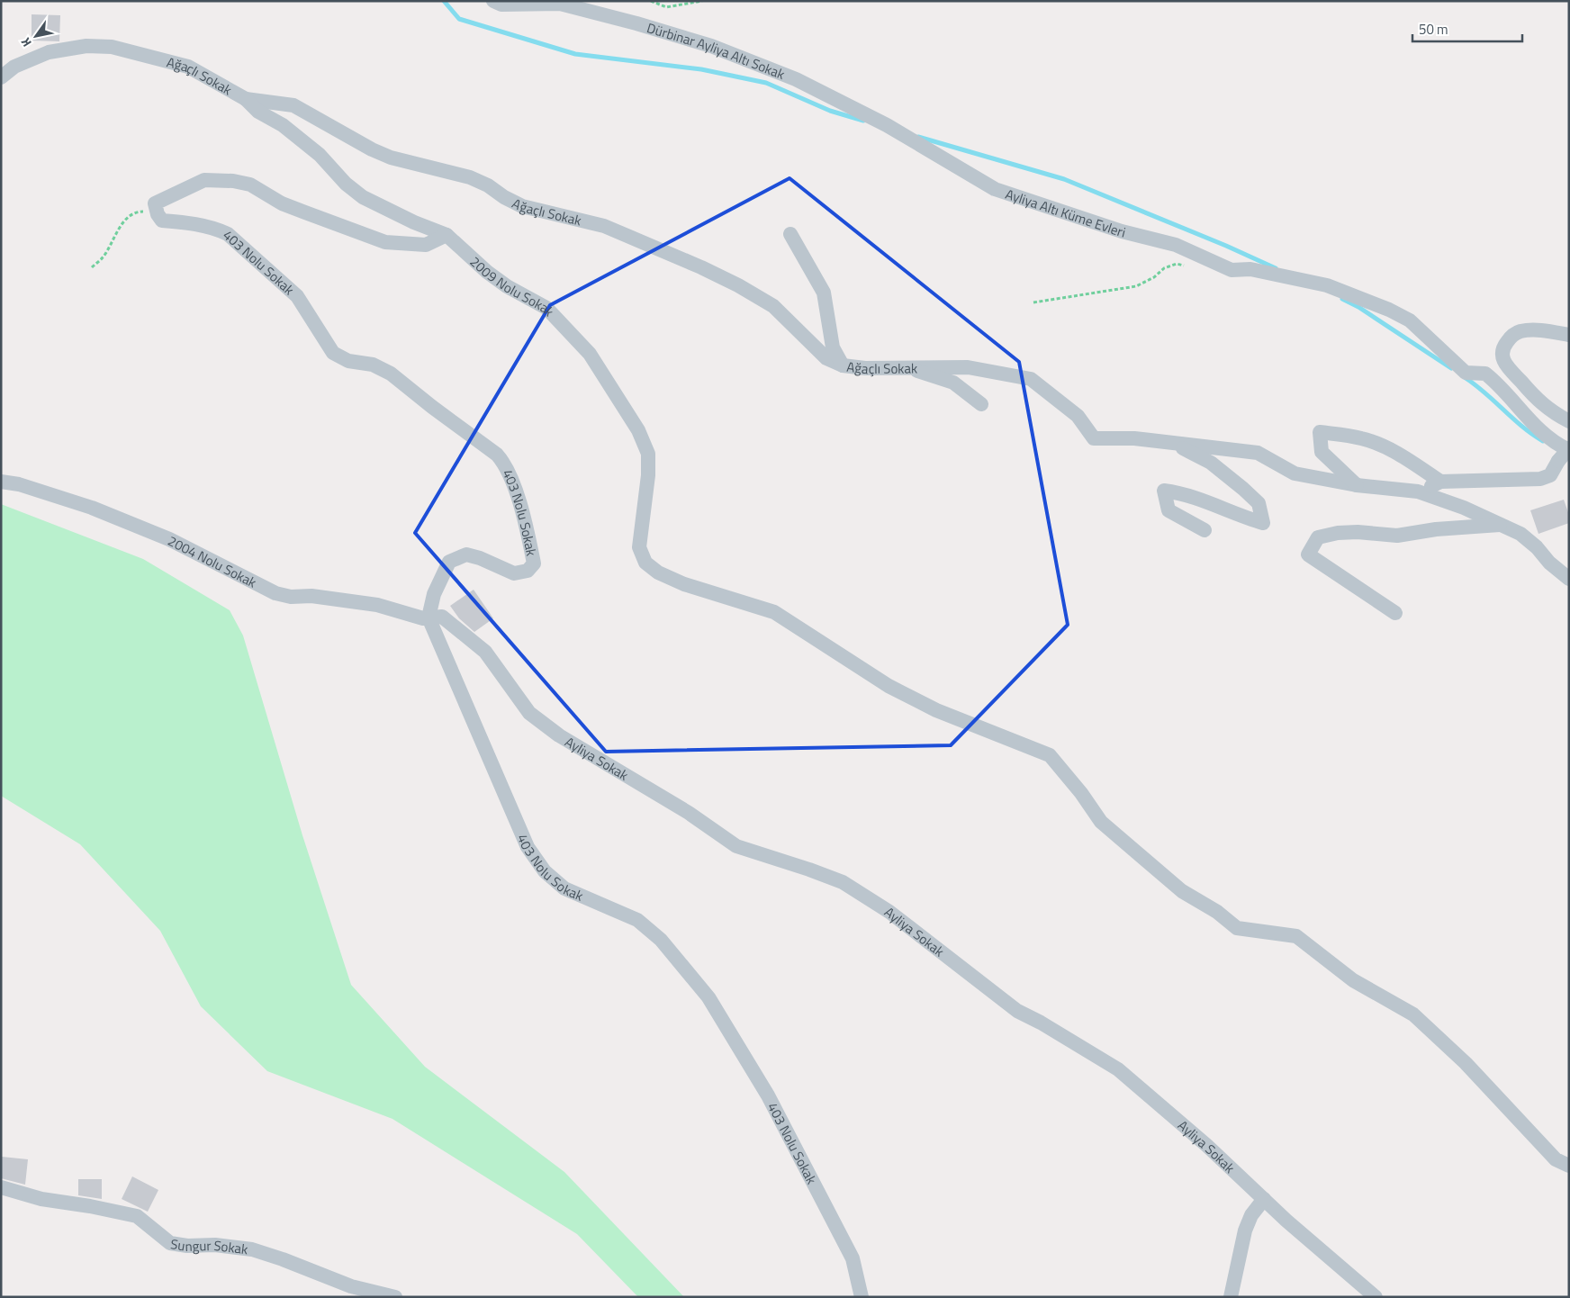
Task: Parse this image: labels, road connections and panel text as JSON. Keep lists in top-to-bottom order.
{
  "streets": {
    "street": [
      "Dürbinar Ayliya Altı Sokak",
      "Ağaçlı Sokak",
      "Ayliya Altı Küme Evleri",
      "403 Nolu Sokak",
      "2009 Nolu Sokak",
      "2004 Nolu Sokak",
      "Ayliya Sokak",
      "Sungur Sokak"
    ]
  },
  "crossings": [
    ["Dürbinar Ayliya Altı Sokak", "Ayliya Altı Küme Evleri"],
    ["Ağaçlı Sokak", "2009 Nolu Sokak"],
    ["403 Nolu Sokak", "2004 Nolu Sokak"],
    ["403 Nolu Sokak", "Ayliya Sokak"],
    ["2004 Nolu Sokak", "Ayliya Sokak"]
  ],
  "scale_bar": "50 m",
  "north": "bottom left"
}
